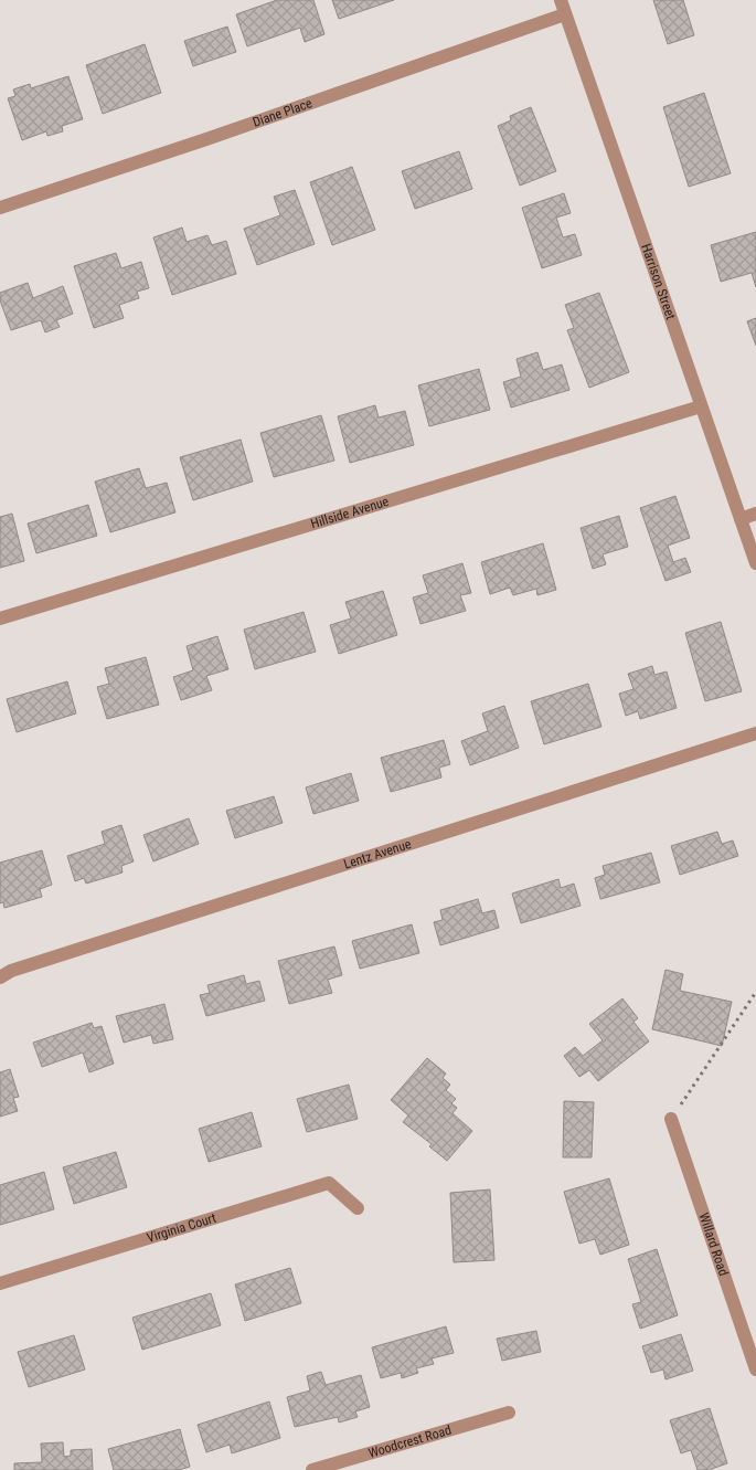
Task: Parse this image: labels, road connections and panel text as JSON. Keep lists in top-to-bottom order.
{
  "streets": {
    "street": [
      "Diane Place",
      "Harrison Street",
      "Hillside Avenue",
      "Lentz Avenue",
      "Virginia Court",
      "Willard Road",
      "Woodcrest Road"
    ]
  },
  "crossings": [
    ["Diane Place", "Harrison Street"],
    ["Harrison Street", "Hillside Avenue"]
  ]
}
